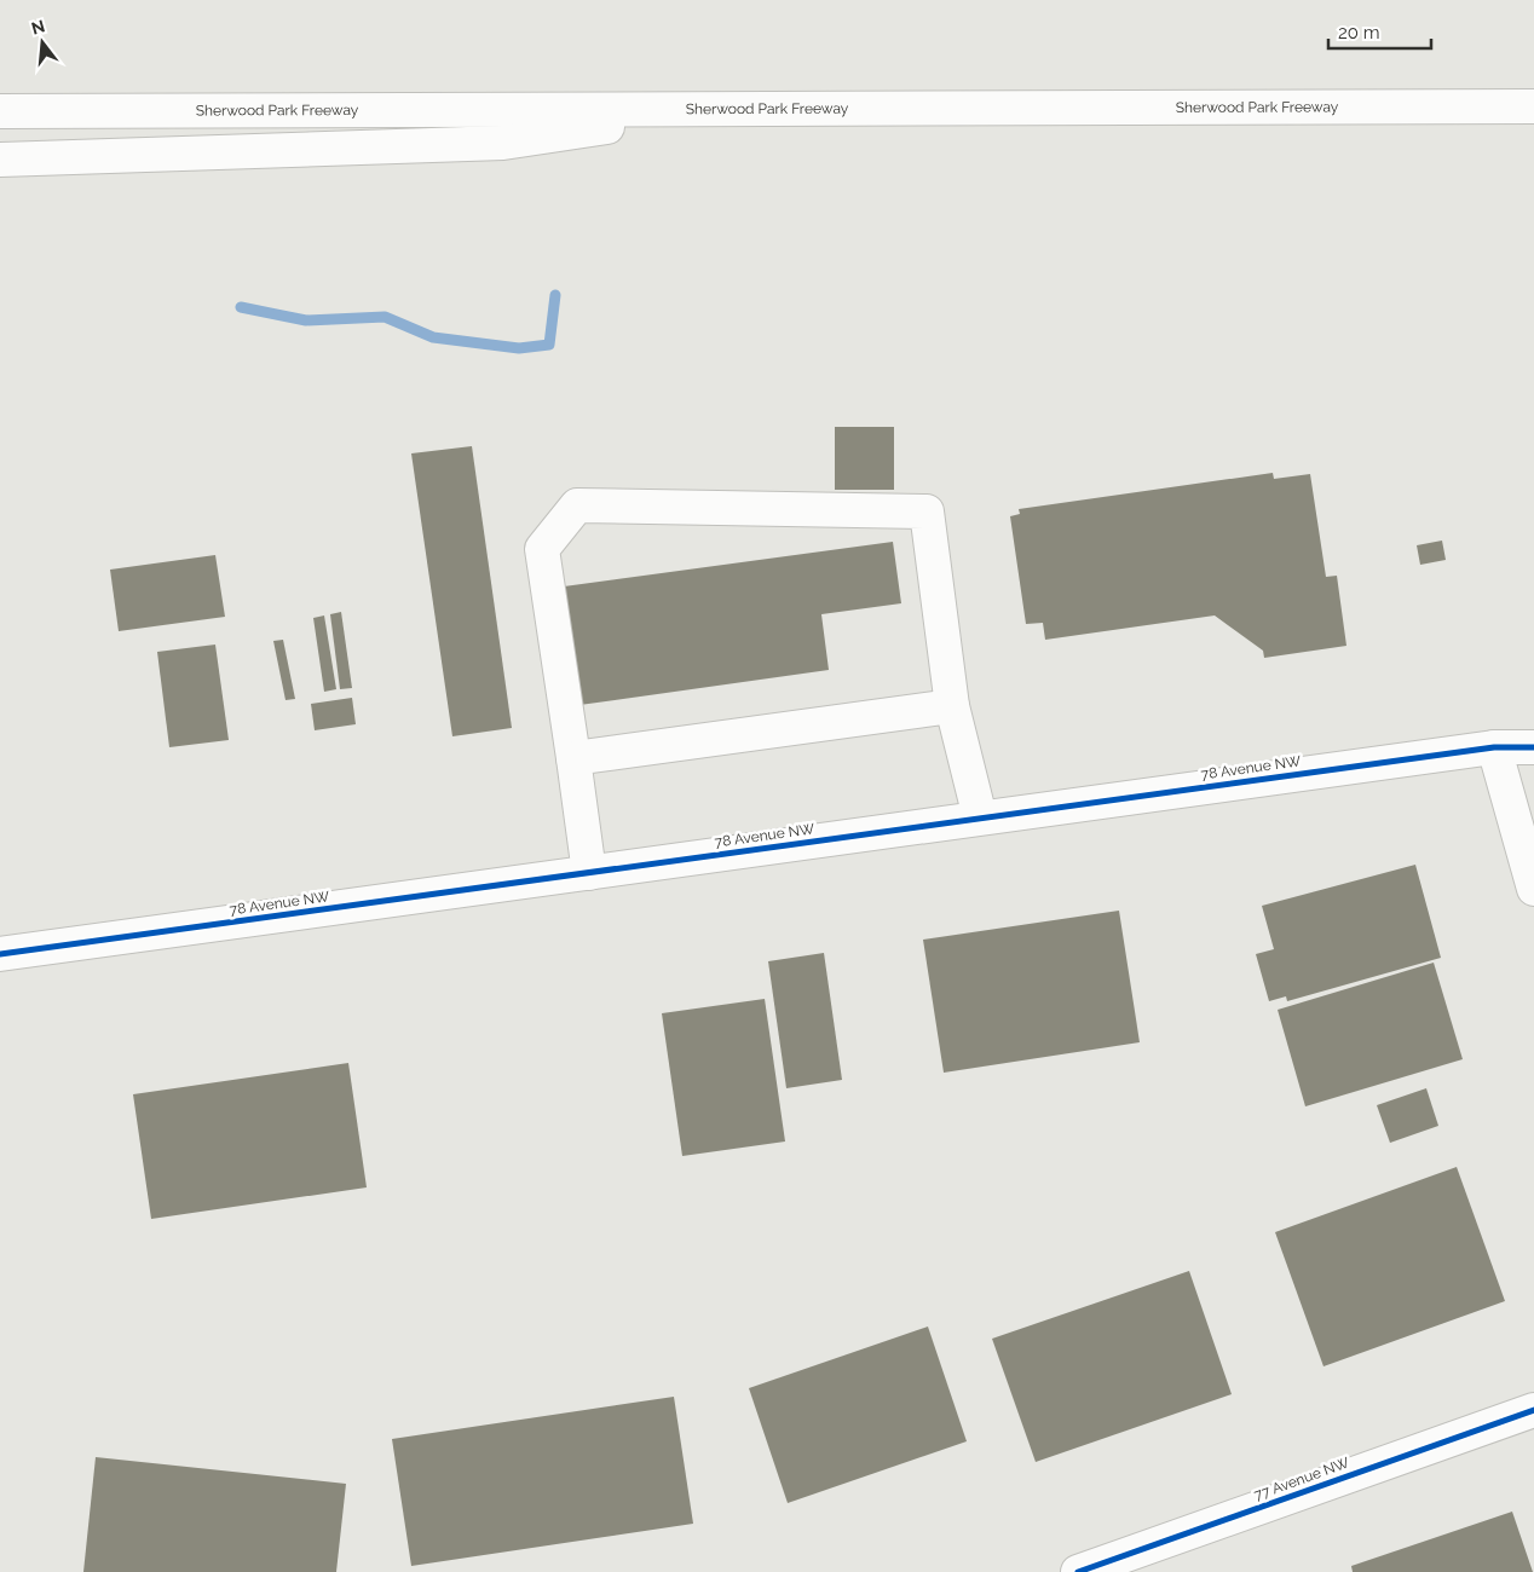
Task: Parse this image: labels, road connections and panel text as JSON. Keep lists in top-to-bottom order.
{
  "streets": {
    "main road": ["Sherwood Park Freeway", "78 Avenue NW", "77 Avenue NW"]
  },
  "scale_bar": "20 m",
  "north": "top"
}
